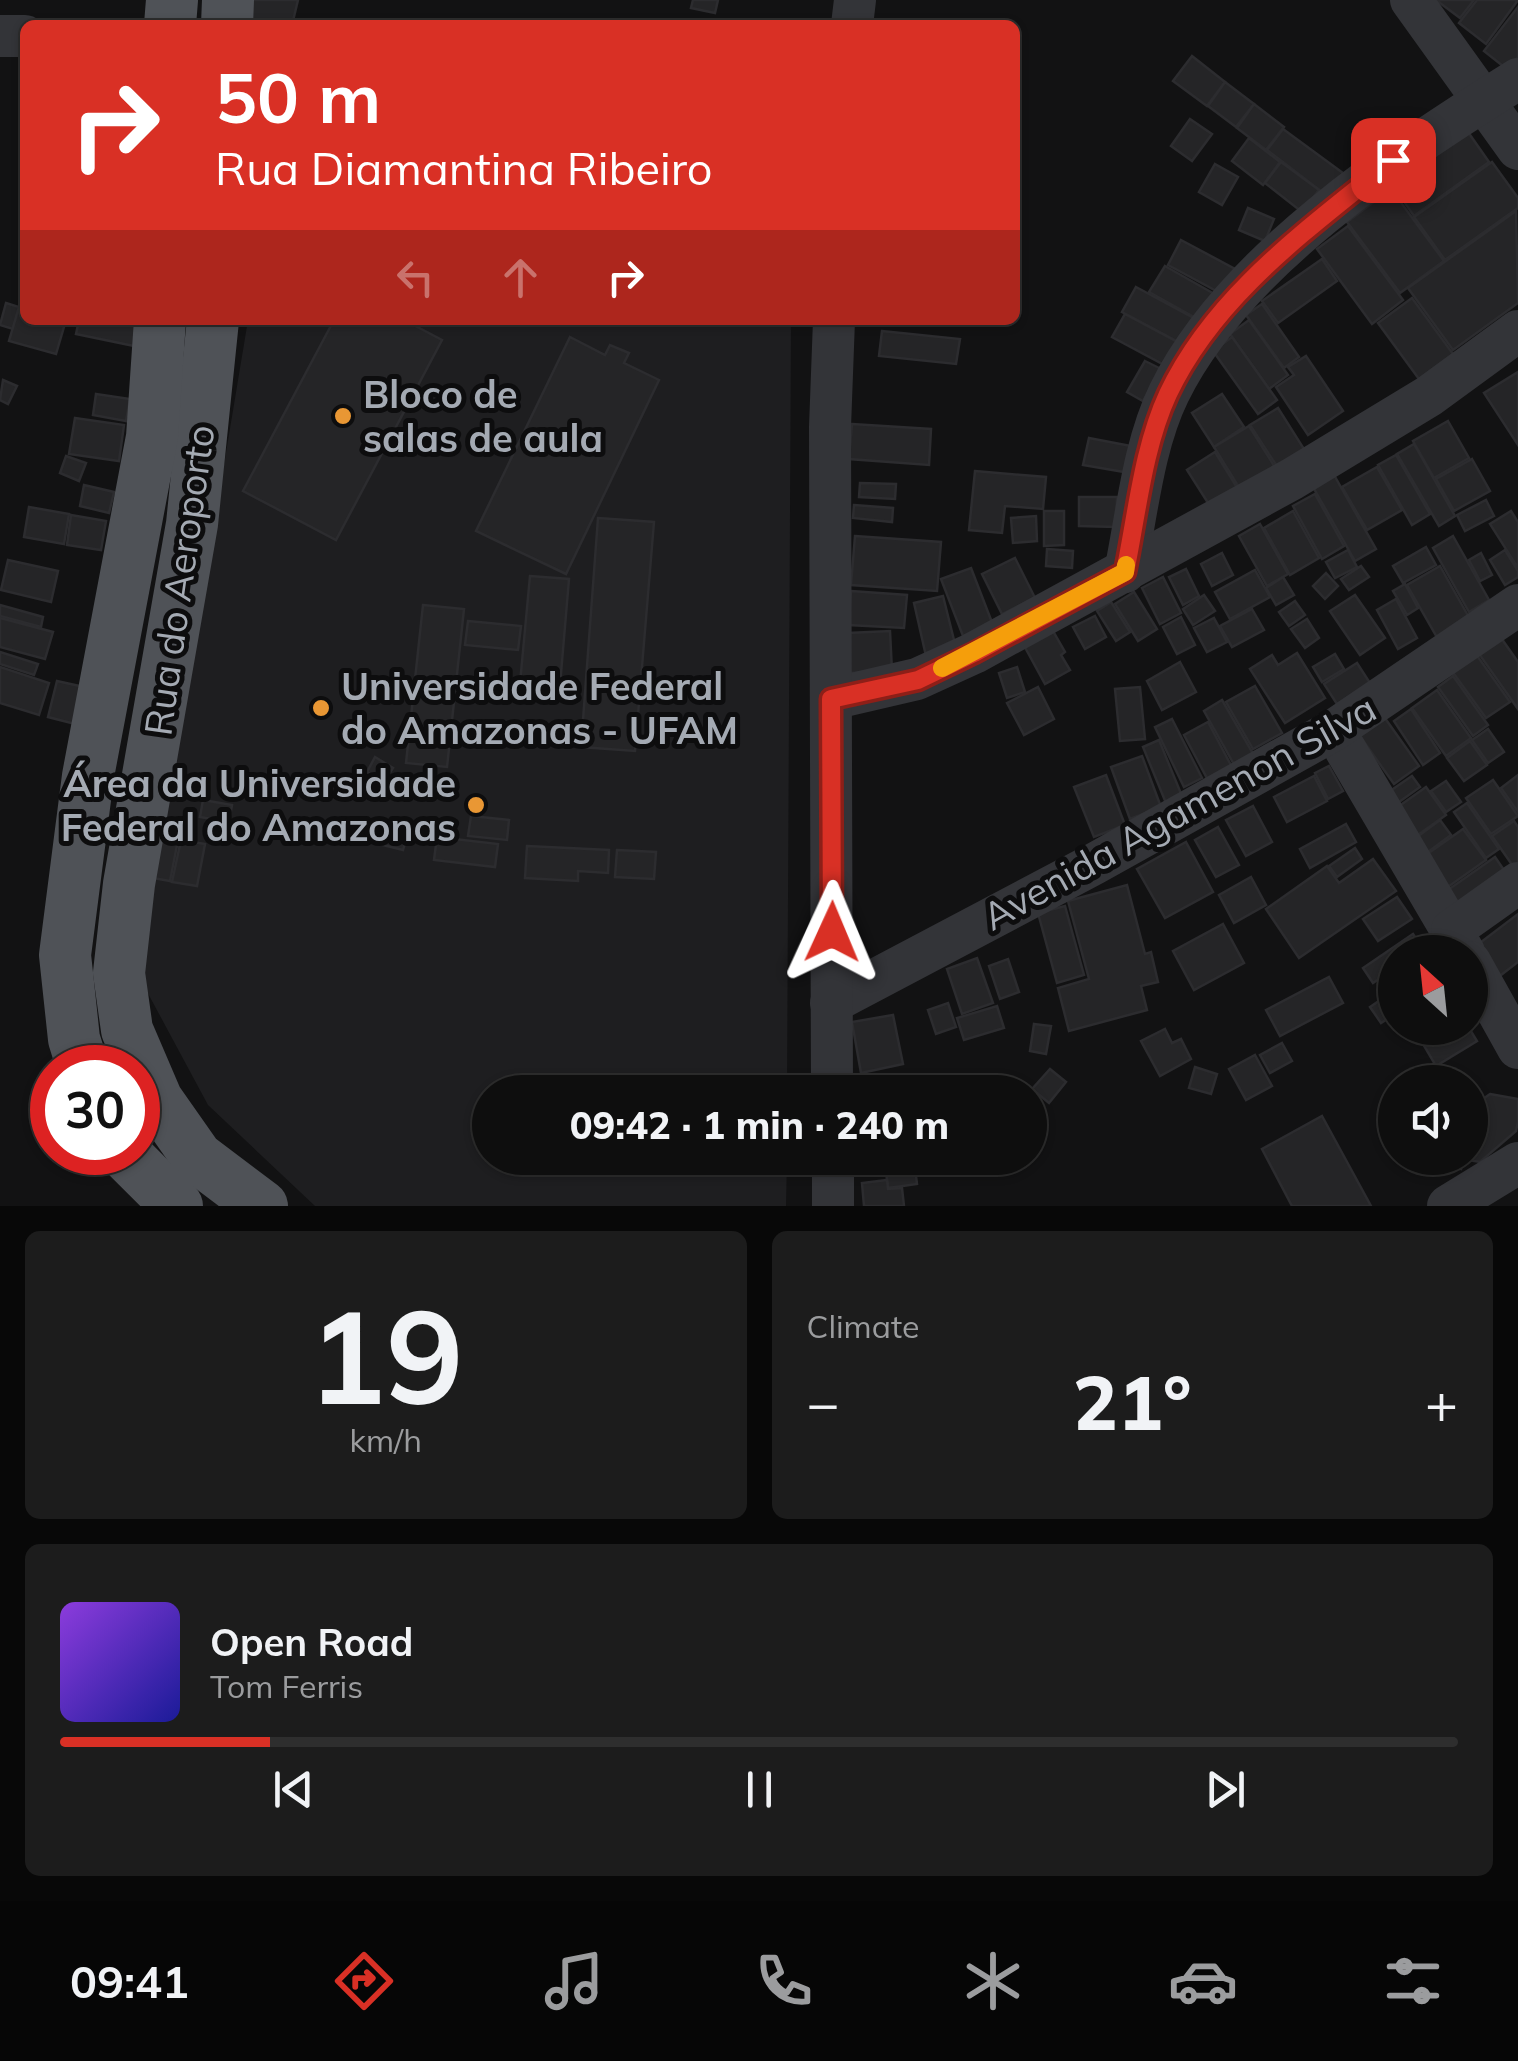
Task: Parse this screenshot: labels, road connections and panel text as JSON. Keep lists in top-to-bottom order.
{
  "streets": {
    "main road": ["Rua do Aeroporto"],
    "street": ["Avenida Agamenon Silva"]
  },
  "places": ["Bloco de salas de aula", "Universidade Federal do Amazonas - UFAM", "Área da Universidade Federal do Amazonas"],
  "north": "top left",
  "page": {
    "turn": ["50 m", "Rua Diamantina Ribeiro"],
    "limit": "30",
    "trip": "09:42 · 1 min · 240 m",
    "tile": [
      ["19", "km/h"],
      "Climate"
    ],
    "heat": ["−", "21°", "+"],
    "song": ["Open Road", "Tom Ferris"],
    "tabs": "09:41"
  }
}
